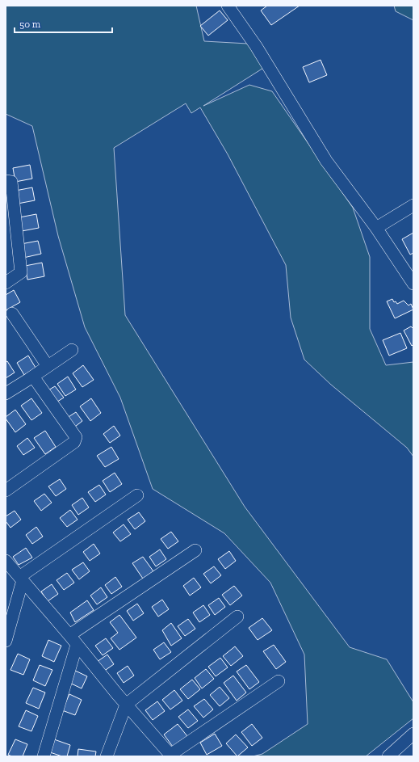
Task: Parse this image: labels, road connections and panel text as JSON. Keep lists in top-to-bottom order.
{
  "scale_bar": "50 m"
}
